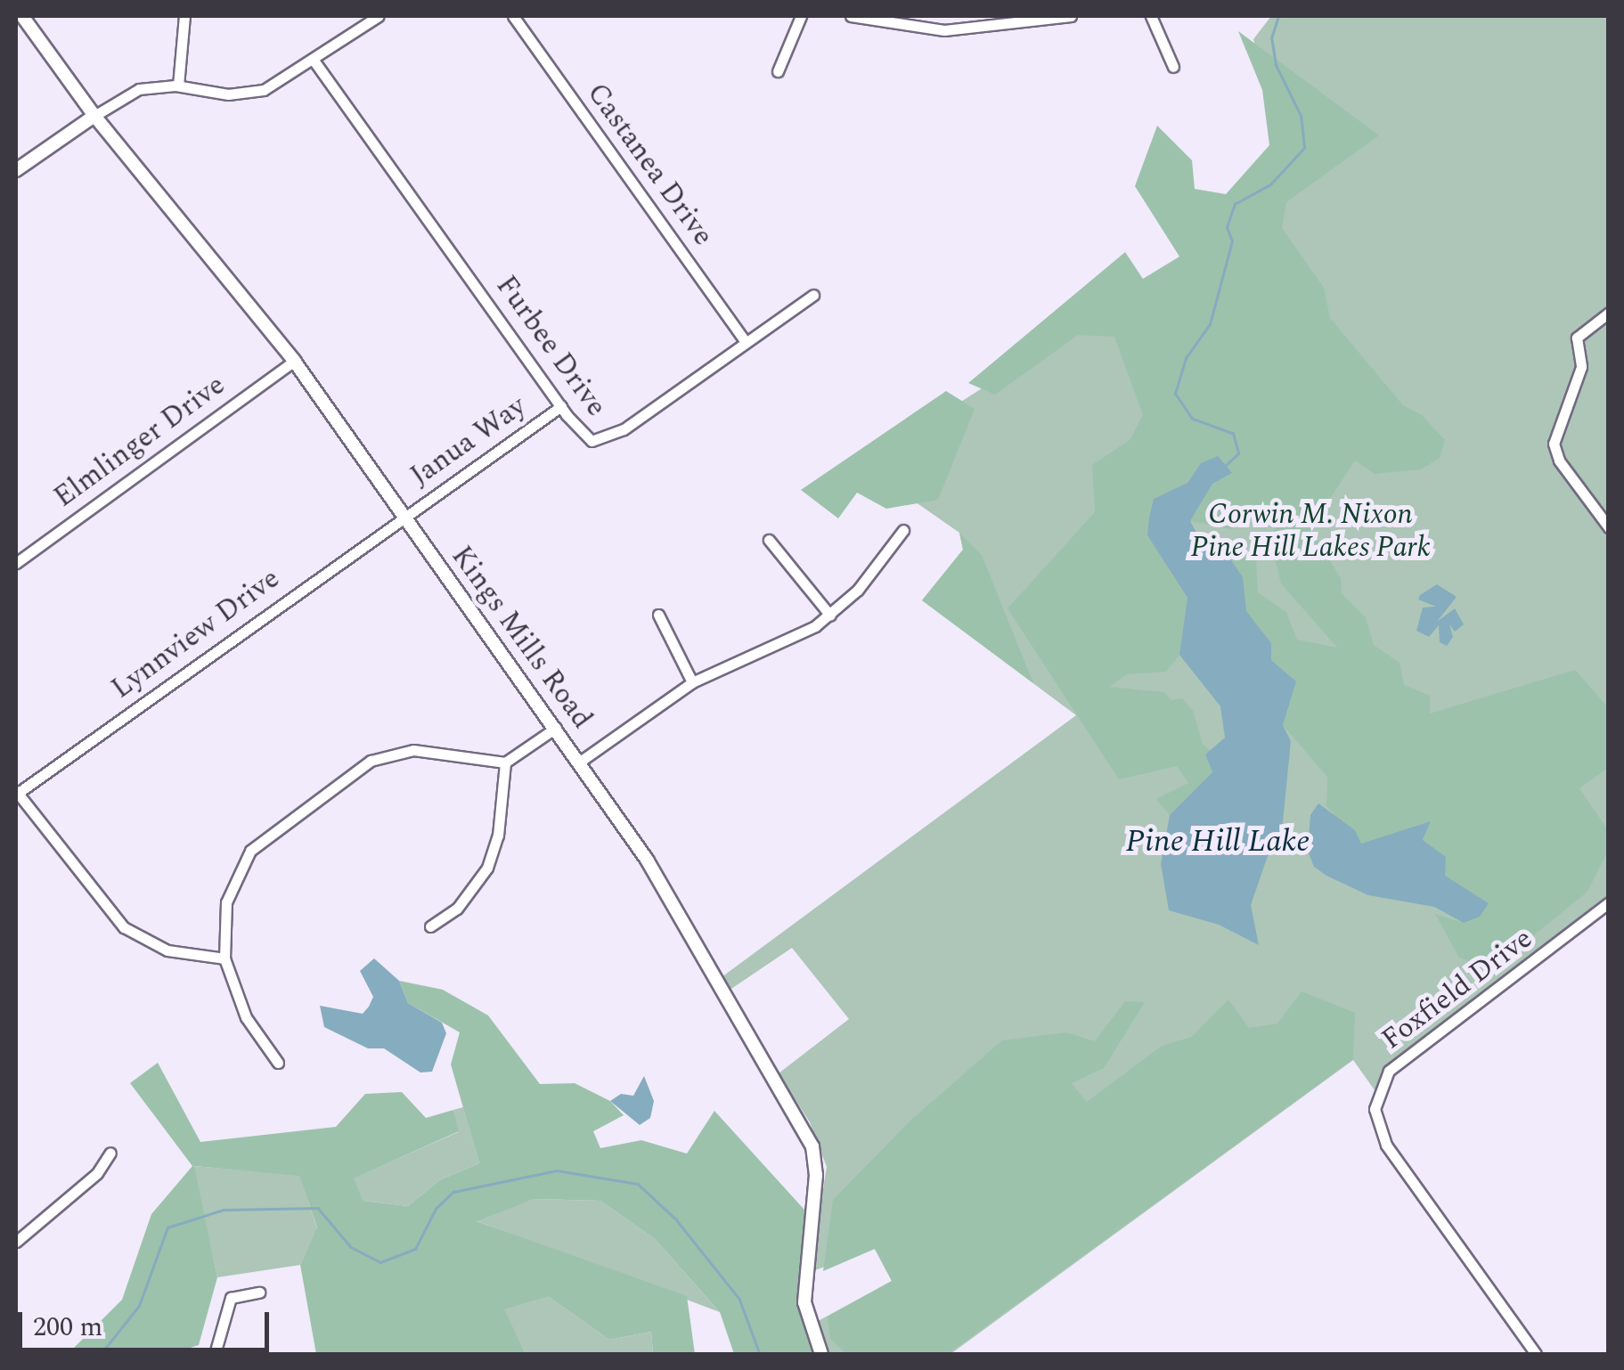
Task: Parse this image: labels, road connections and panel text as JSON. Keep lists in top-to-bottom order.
{
  "streets": {
    "street": [
      "Castanea Drive",
      "Furbee Drive",
      "Elmlinger Drive",
      "Janua Way",
      "Lynnview Drive",
      "Kings Mills Road",
      "Foxfield Drive"
    ]
  },
  "crossings": [
    ["Castanea Drive", "Furbee Drive"],
    ["Furbee Drive", "Janua Way"],
    ["Elmlinger Drive", "Kings Mills Road"],
    ["Janua Way", "Lynnview Drive"],
    ["Janua Way", "Kings Mills Road"],
    ["Lynnview Drive", "Kings Mills Road"]
  ],
  "water": ["Pine Hill Lake"],
  "parks": ["Corwin M. Nixon Pine Hill Lakes Park"],
  "scale_bar": "200 m"
}
